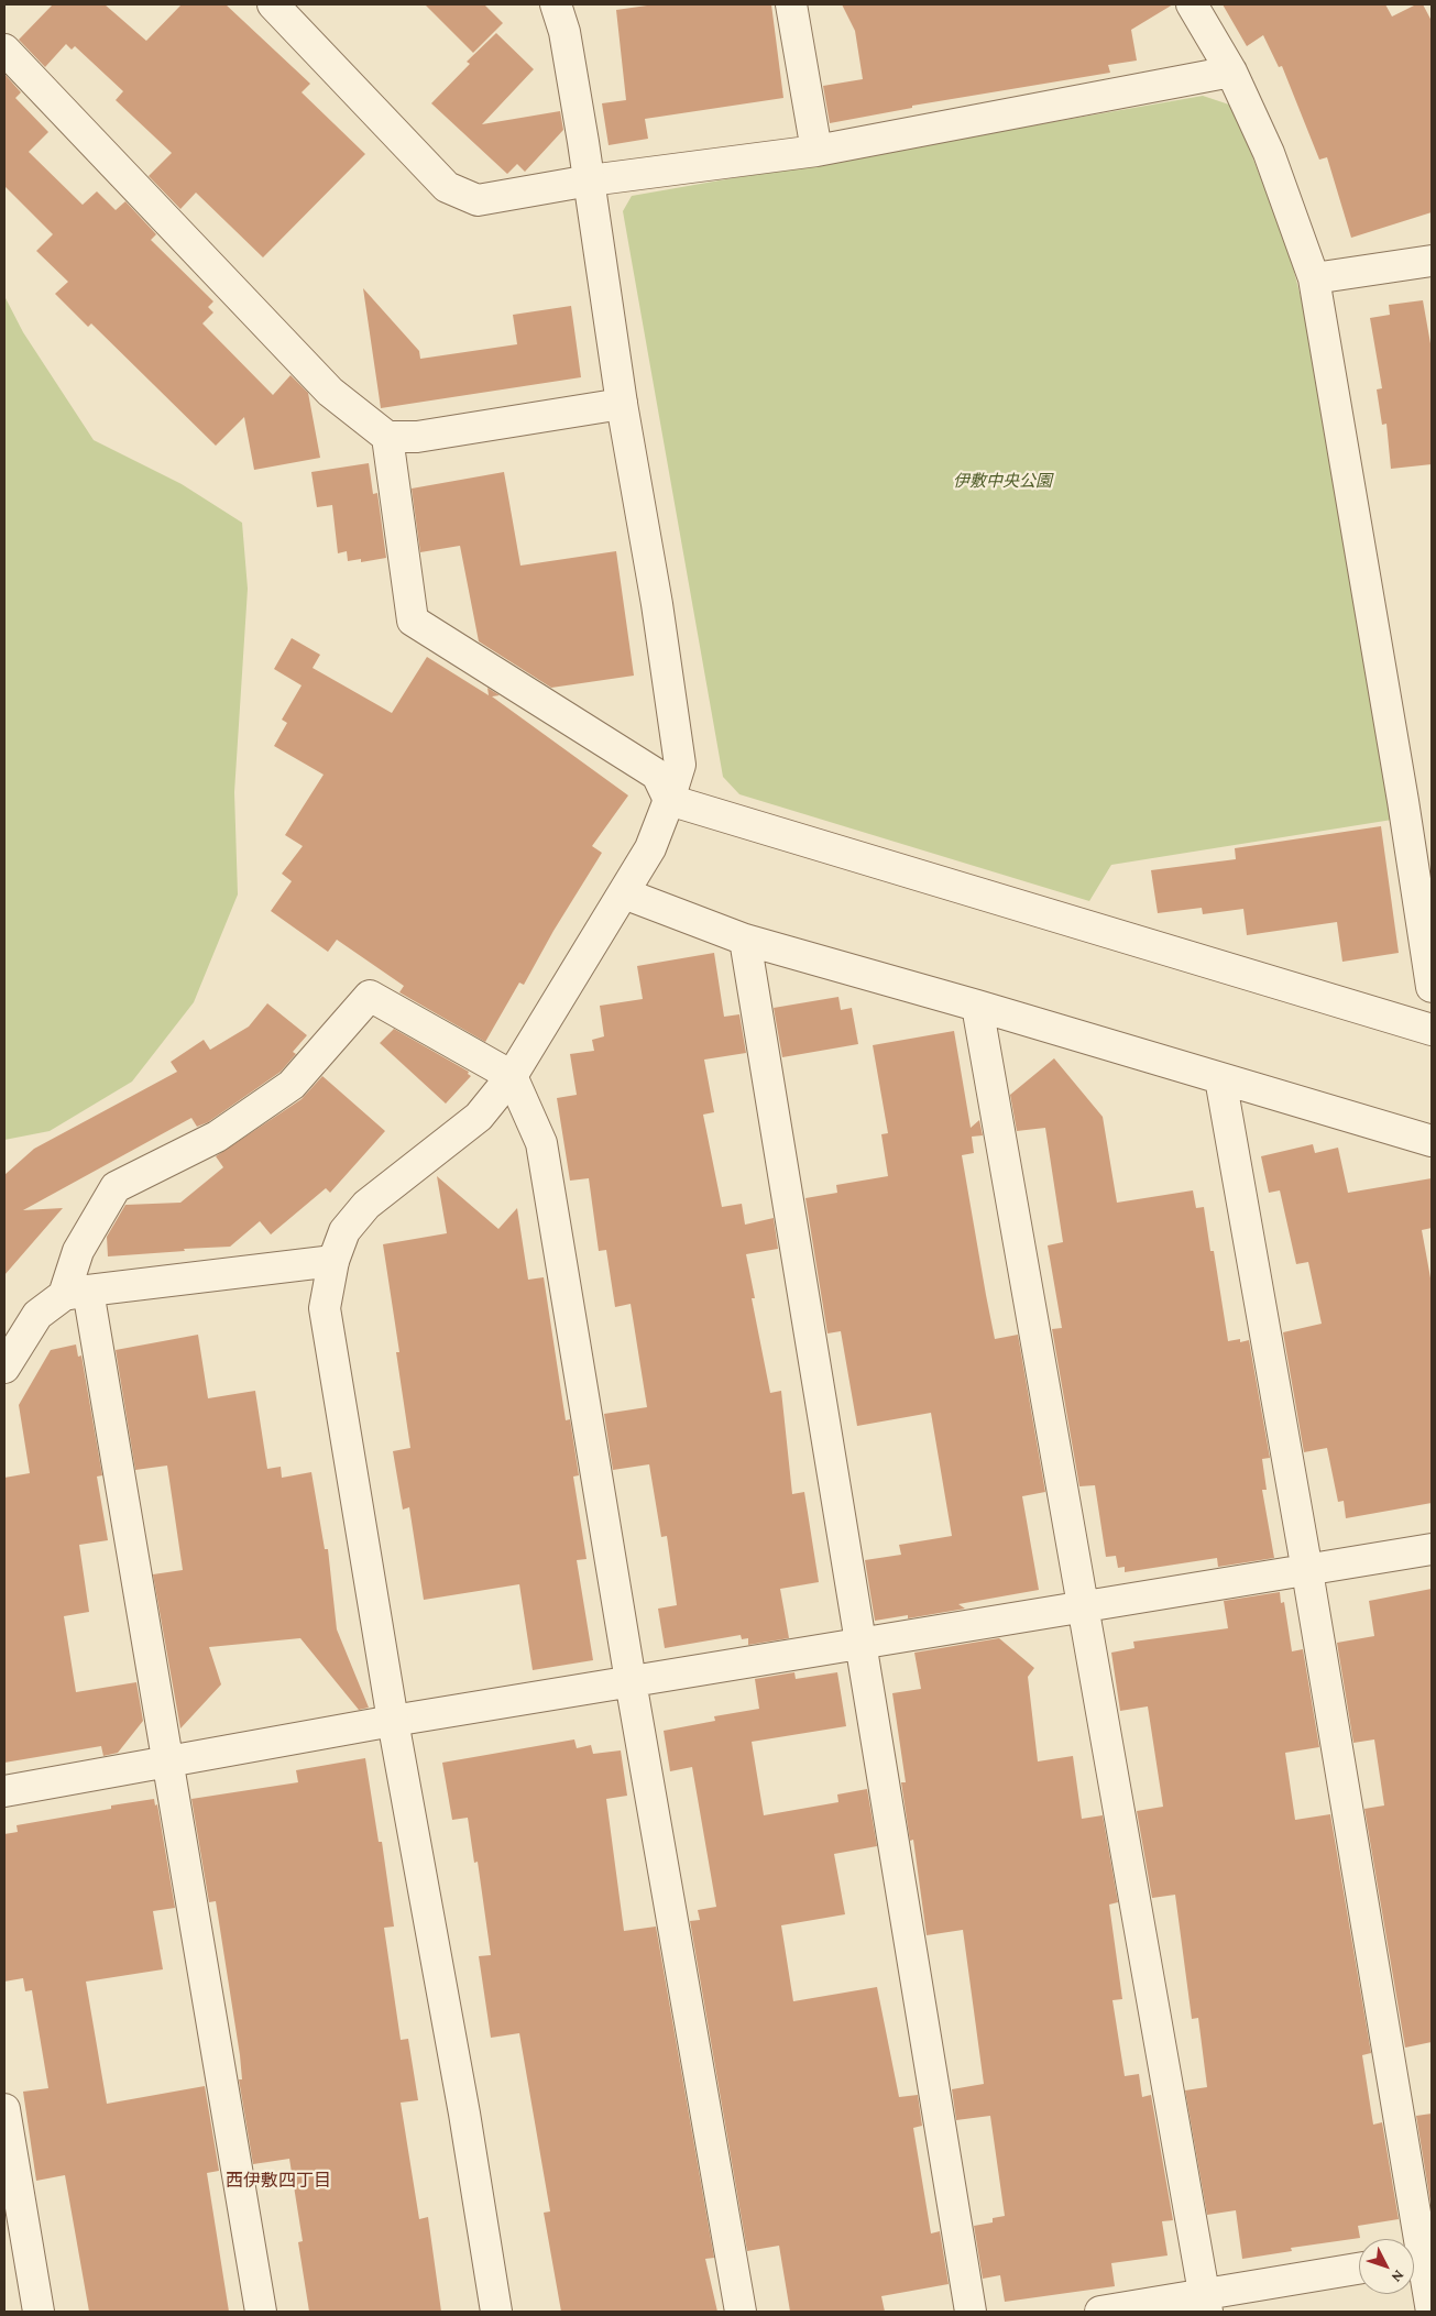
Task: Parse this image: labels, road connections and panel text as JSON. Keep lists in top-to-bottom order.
{
  "districts": ["西伊敷四丁目"],
  "parks": ["伊敷中央公園"],
  "north": "bottom right"
}
